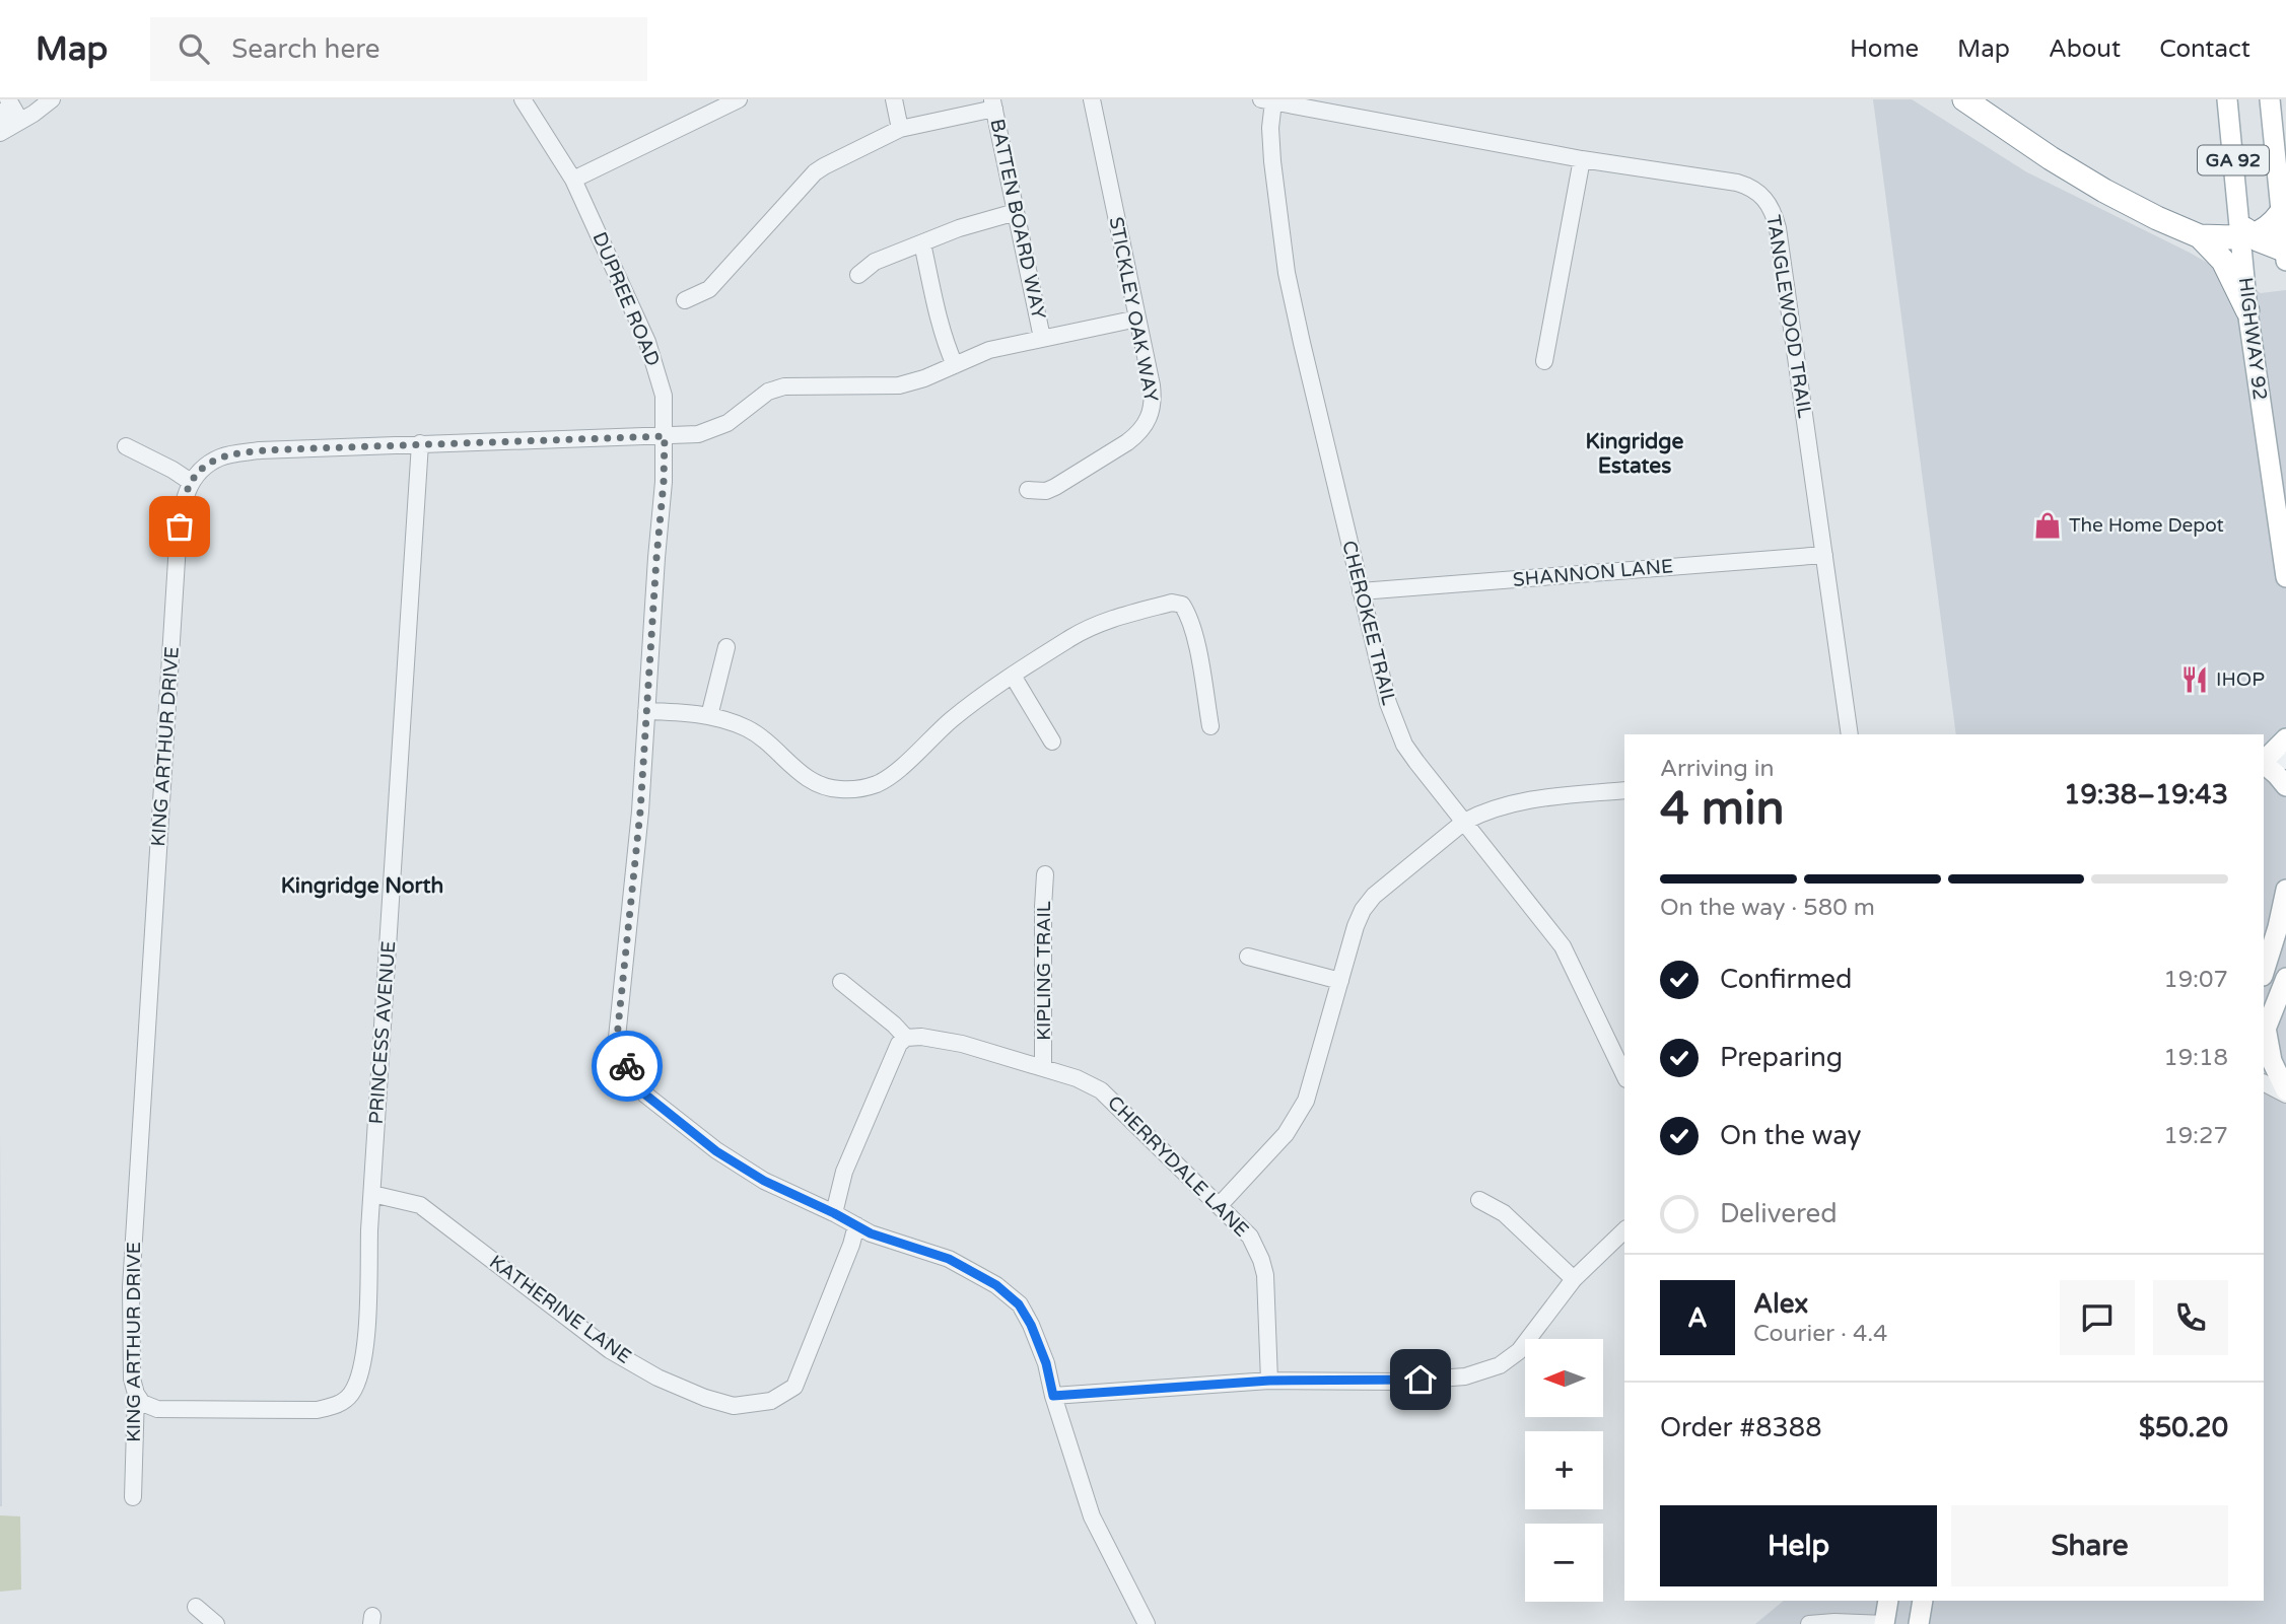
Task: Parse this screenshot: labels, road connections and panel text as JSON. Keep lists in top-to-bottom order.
{
  "streets": {
    "main road": ["GA 92", "HIGHWAY 92"],
    "street": [
      "BATTEN BOARD WAY",
      "DUPREE ROAD",
      "STICKLEY OAK WAY",
      "TANGLEWOOD TRAIL",
      "SHANNON LANE",
      "CHEROKEE TRAIL",
      "KING ARTHUR DRIVE",
      "KIPLING TRAIL",
      "PRINCESS AVENUE",
      "CHERRYDALE LANE",
      "KATHERINE LANE"
    ]
  },
  "crossings": [
    ["DUPREE ROAD", "KATHERINE LANE"],
    ["TANGLEWOOD TRAIL", "SHANNON LANE"],
    ["TANGLEWOOD TRAIL", "CHEROKEE TRAIL"],
    ["SHANNON LANE", "CHEROKEE TRAIL"],
    ["KING ARTHUR DRIVE", "PRINCESS AVENUE"],
    ["KIPLING TRAIL", "CHERRYDALE LANE"],
    ["PRINCESS AVENUE", "KATHERINE LANE"]
  ],
  "districts": ["Kingridge Estates", "Kingridge North"],
  "places": {
    "shop": ["The Home Depot"],
    "restaurant": ["IHOP"]
  },
  "north": "left",
  "page": {
    "header": "Map",
    "search": "Search here",
    "nav": [
      "Home",
      "Map",
      "About",
      "Contact"
    ],
    "heading": ["4 min", "Arriving in", "19:38–19:43"],
    "panel": [
      "Alex",
      "Courier · 4.4",
      "Order #8388",
      "$50.20"
    ],
    "bar": "On the way · 580 m",
    "list": [
      ["Confirmed", "19:07"],
      ["Preparing", "19:18"],
      ["On the way", "19:27"],
      "Delivered"
    ],
    "round": "A",
    "map_buttons": ["+", "−"],
    "buttons": ["Help", "Share"]
  }
}
